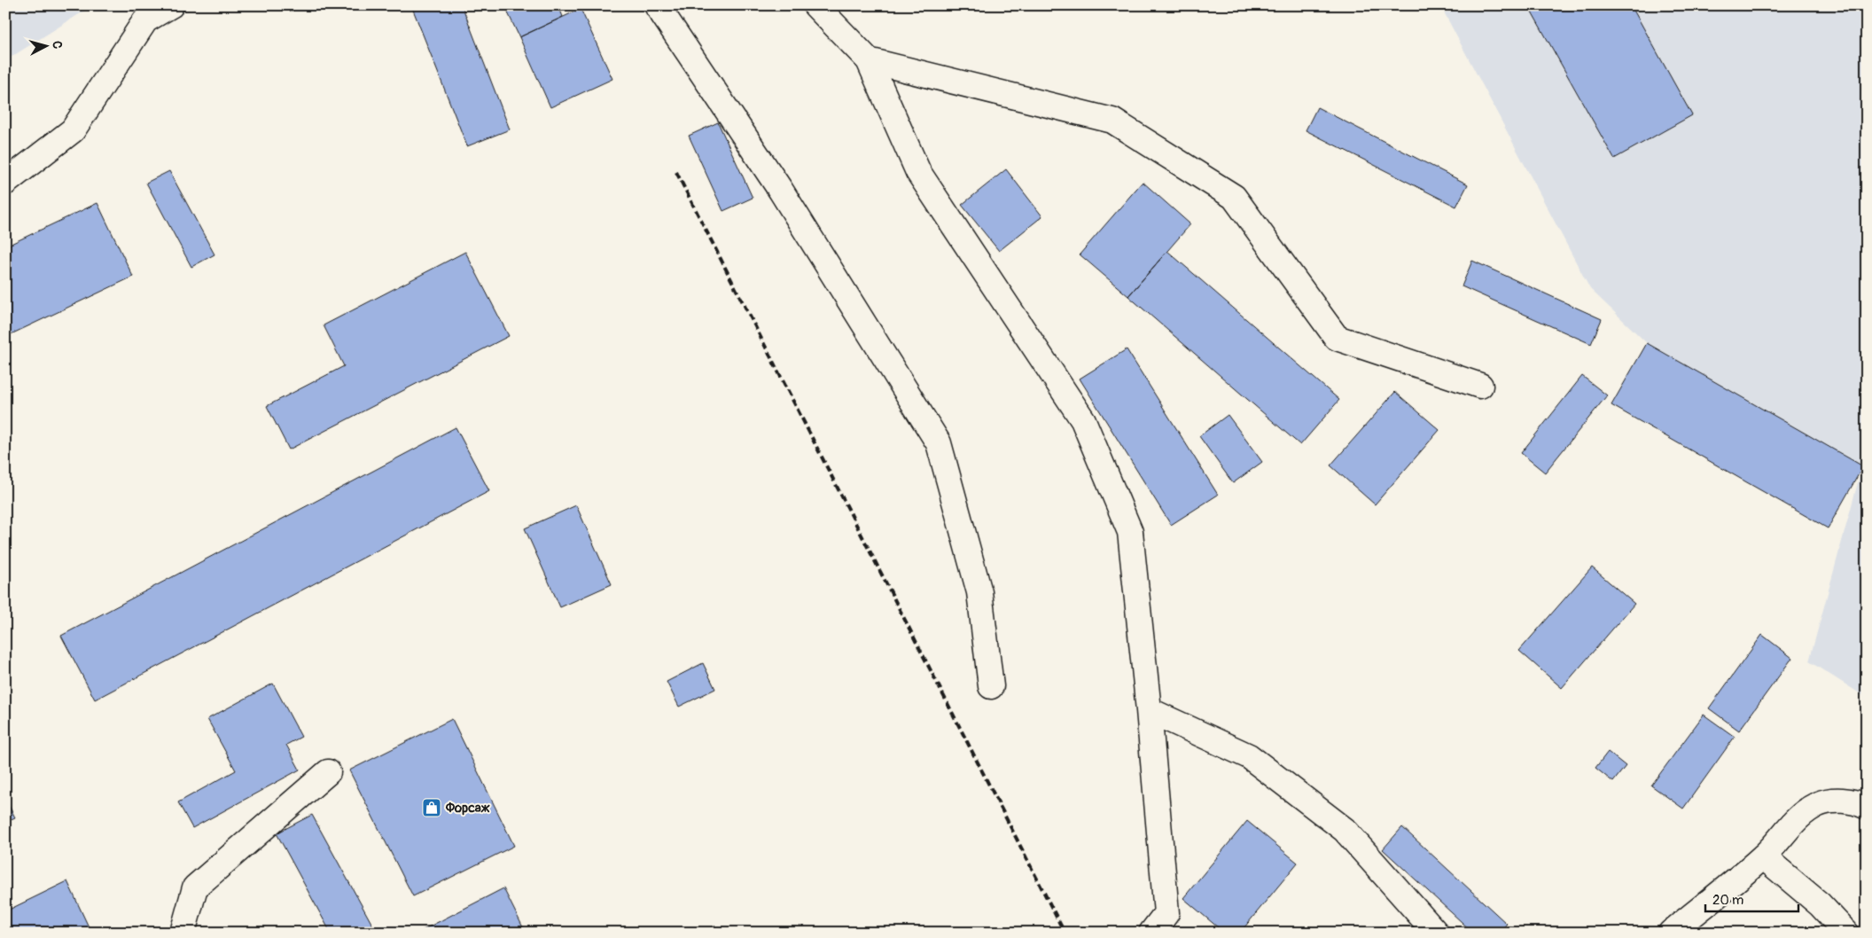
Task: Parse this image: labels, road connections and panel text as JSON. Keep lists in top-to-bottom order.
{
  "places": {
    "shop": ["Форсаж"]
  },
  "scale_bar": "20 m",
  "north": "right"
}
